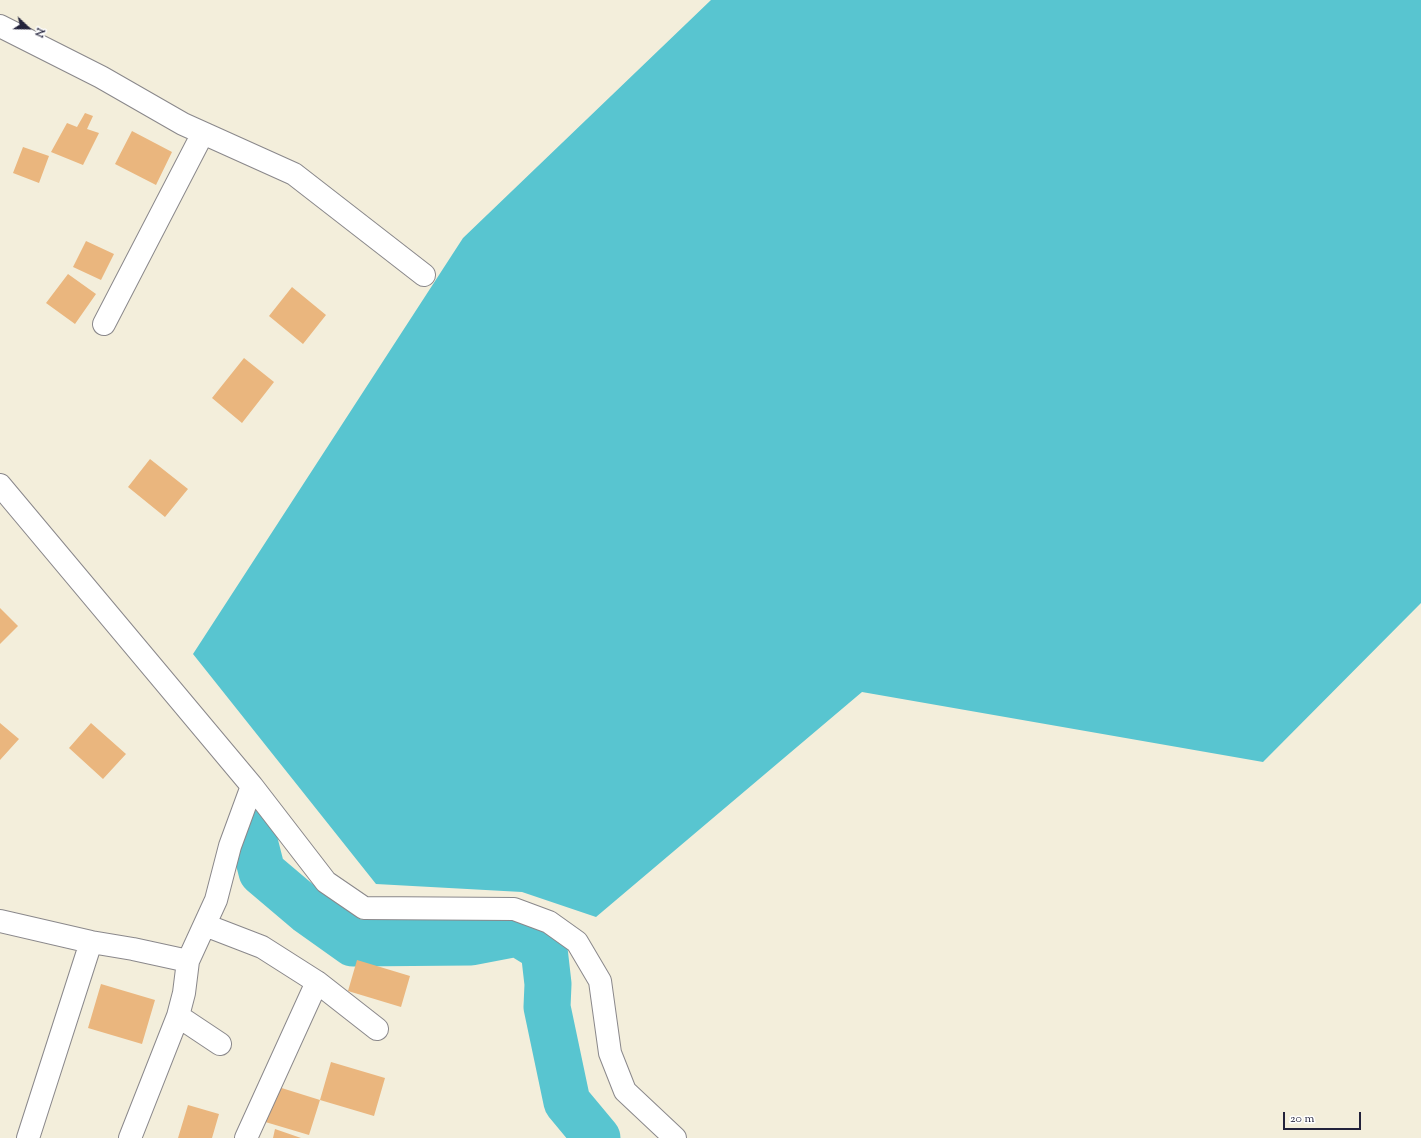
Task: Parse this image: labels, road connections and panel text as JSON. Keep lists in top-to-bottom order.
{
  "scale_bar": "20 m",
  "north": "right"
}
